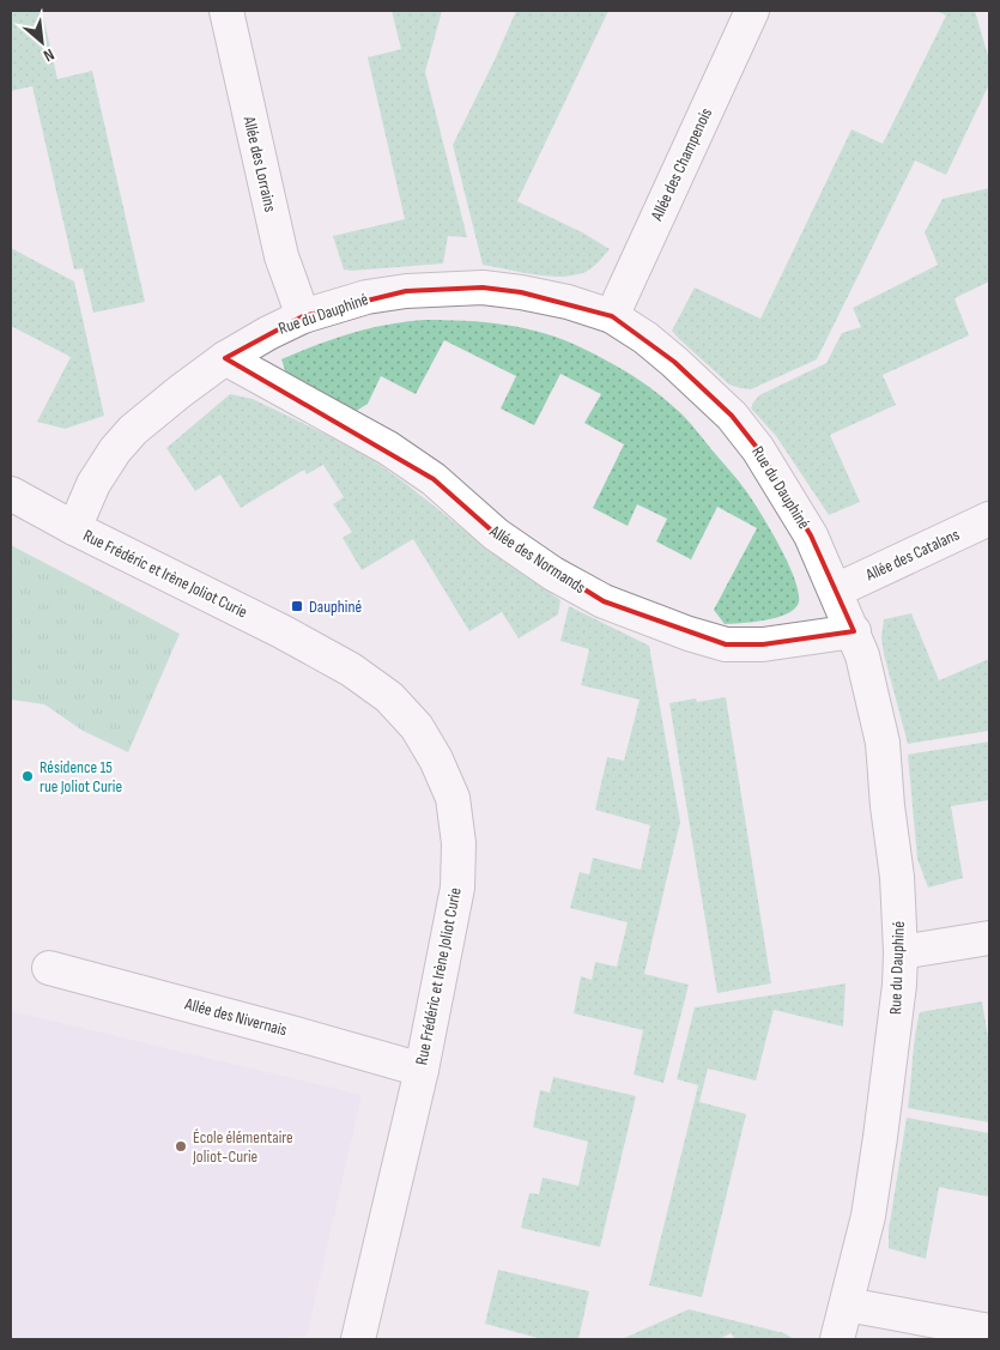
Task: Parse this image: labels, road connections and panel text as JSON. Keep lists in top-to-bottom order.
{
  "streets": {
    "street": [
      "Allée des Lorrains",
      "Allée des Champenois",
      "Rue du Dauphiné",
      "Allée des Catalans",
      "Allée des Normands",
      "Rue Frédéric et Irène Joliot Curie",
      "Allée des Nivernais"
    ]
  },
  "crossings": [
    ["Allée des Lorrains", "Rue du Dauphiné"],
    ["Allée des Champenois", "Rue du Dauphiné"],
    ["Rue du Dauphiné", "Allée des Catalans"],
    ["Rue du Dauphiné", "Allée des Normands"],
    ["Rue du Dauphiné", "Rue Frédéric et Irène Joliot Curie"],
    ["Rue Frédéric et Irène Joliot Curie", "Allée des Nivernais"]
  ],
  "places": {
    "transit": ["Dauphiné"],
    "other": ["Résidence 15 rue Joliot Curie", "École élémentaire Joliot-Curie"]
  },
  "north": "bottom right"
}
